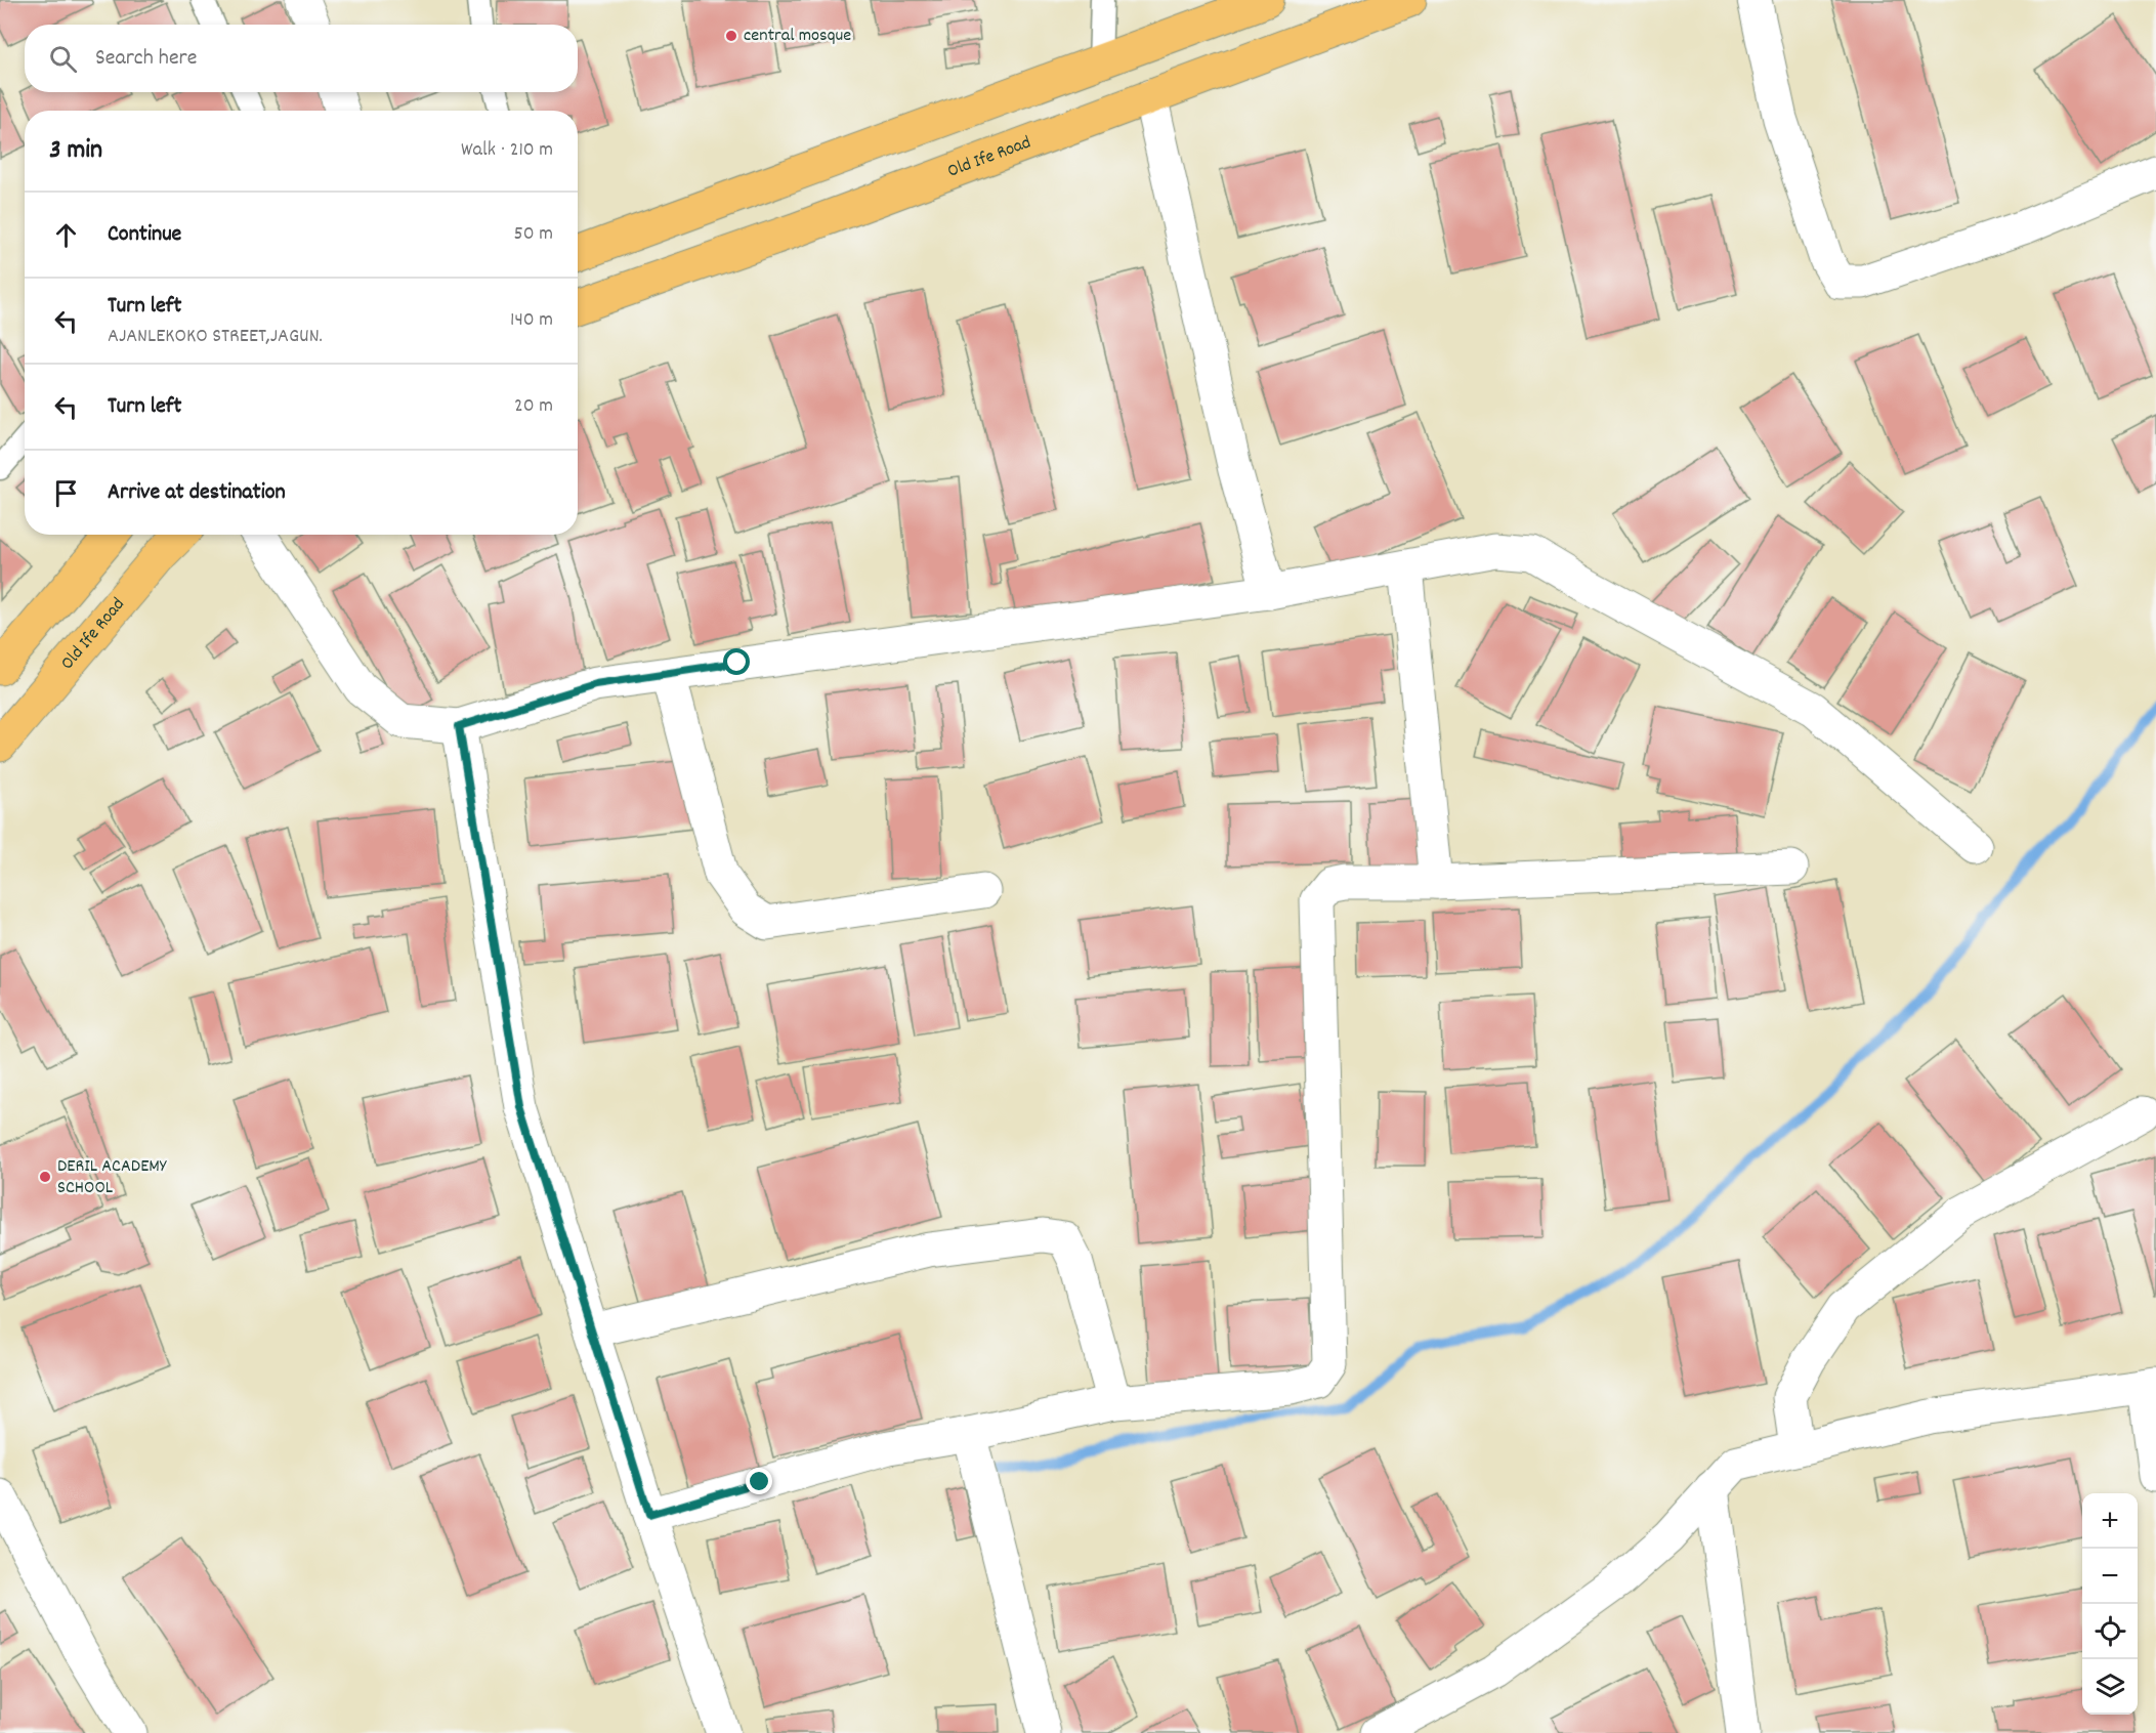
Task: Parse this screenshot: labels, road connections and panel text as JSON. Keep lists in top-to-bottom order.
{
  "streets": {
    "main road": ["Old Ife Road"]
  },
  "places": ["central mosque", "DERIL ACADEMY SCHOOL"],
  "page": {
    "search": "Search here",
    "heading": ["3 min", "Walk · 210 m"],
    "list": [
      ["Continue", "50 m"],
      ["Turn left", "AJANLEKOKO STREET,JAGUN.", "140 m"],
      ["Turn left", "20 m"],
      "Arrive at destination"
    ],
    "map_buttons": ["+", "−"]
  }
}
